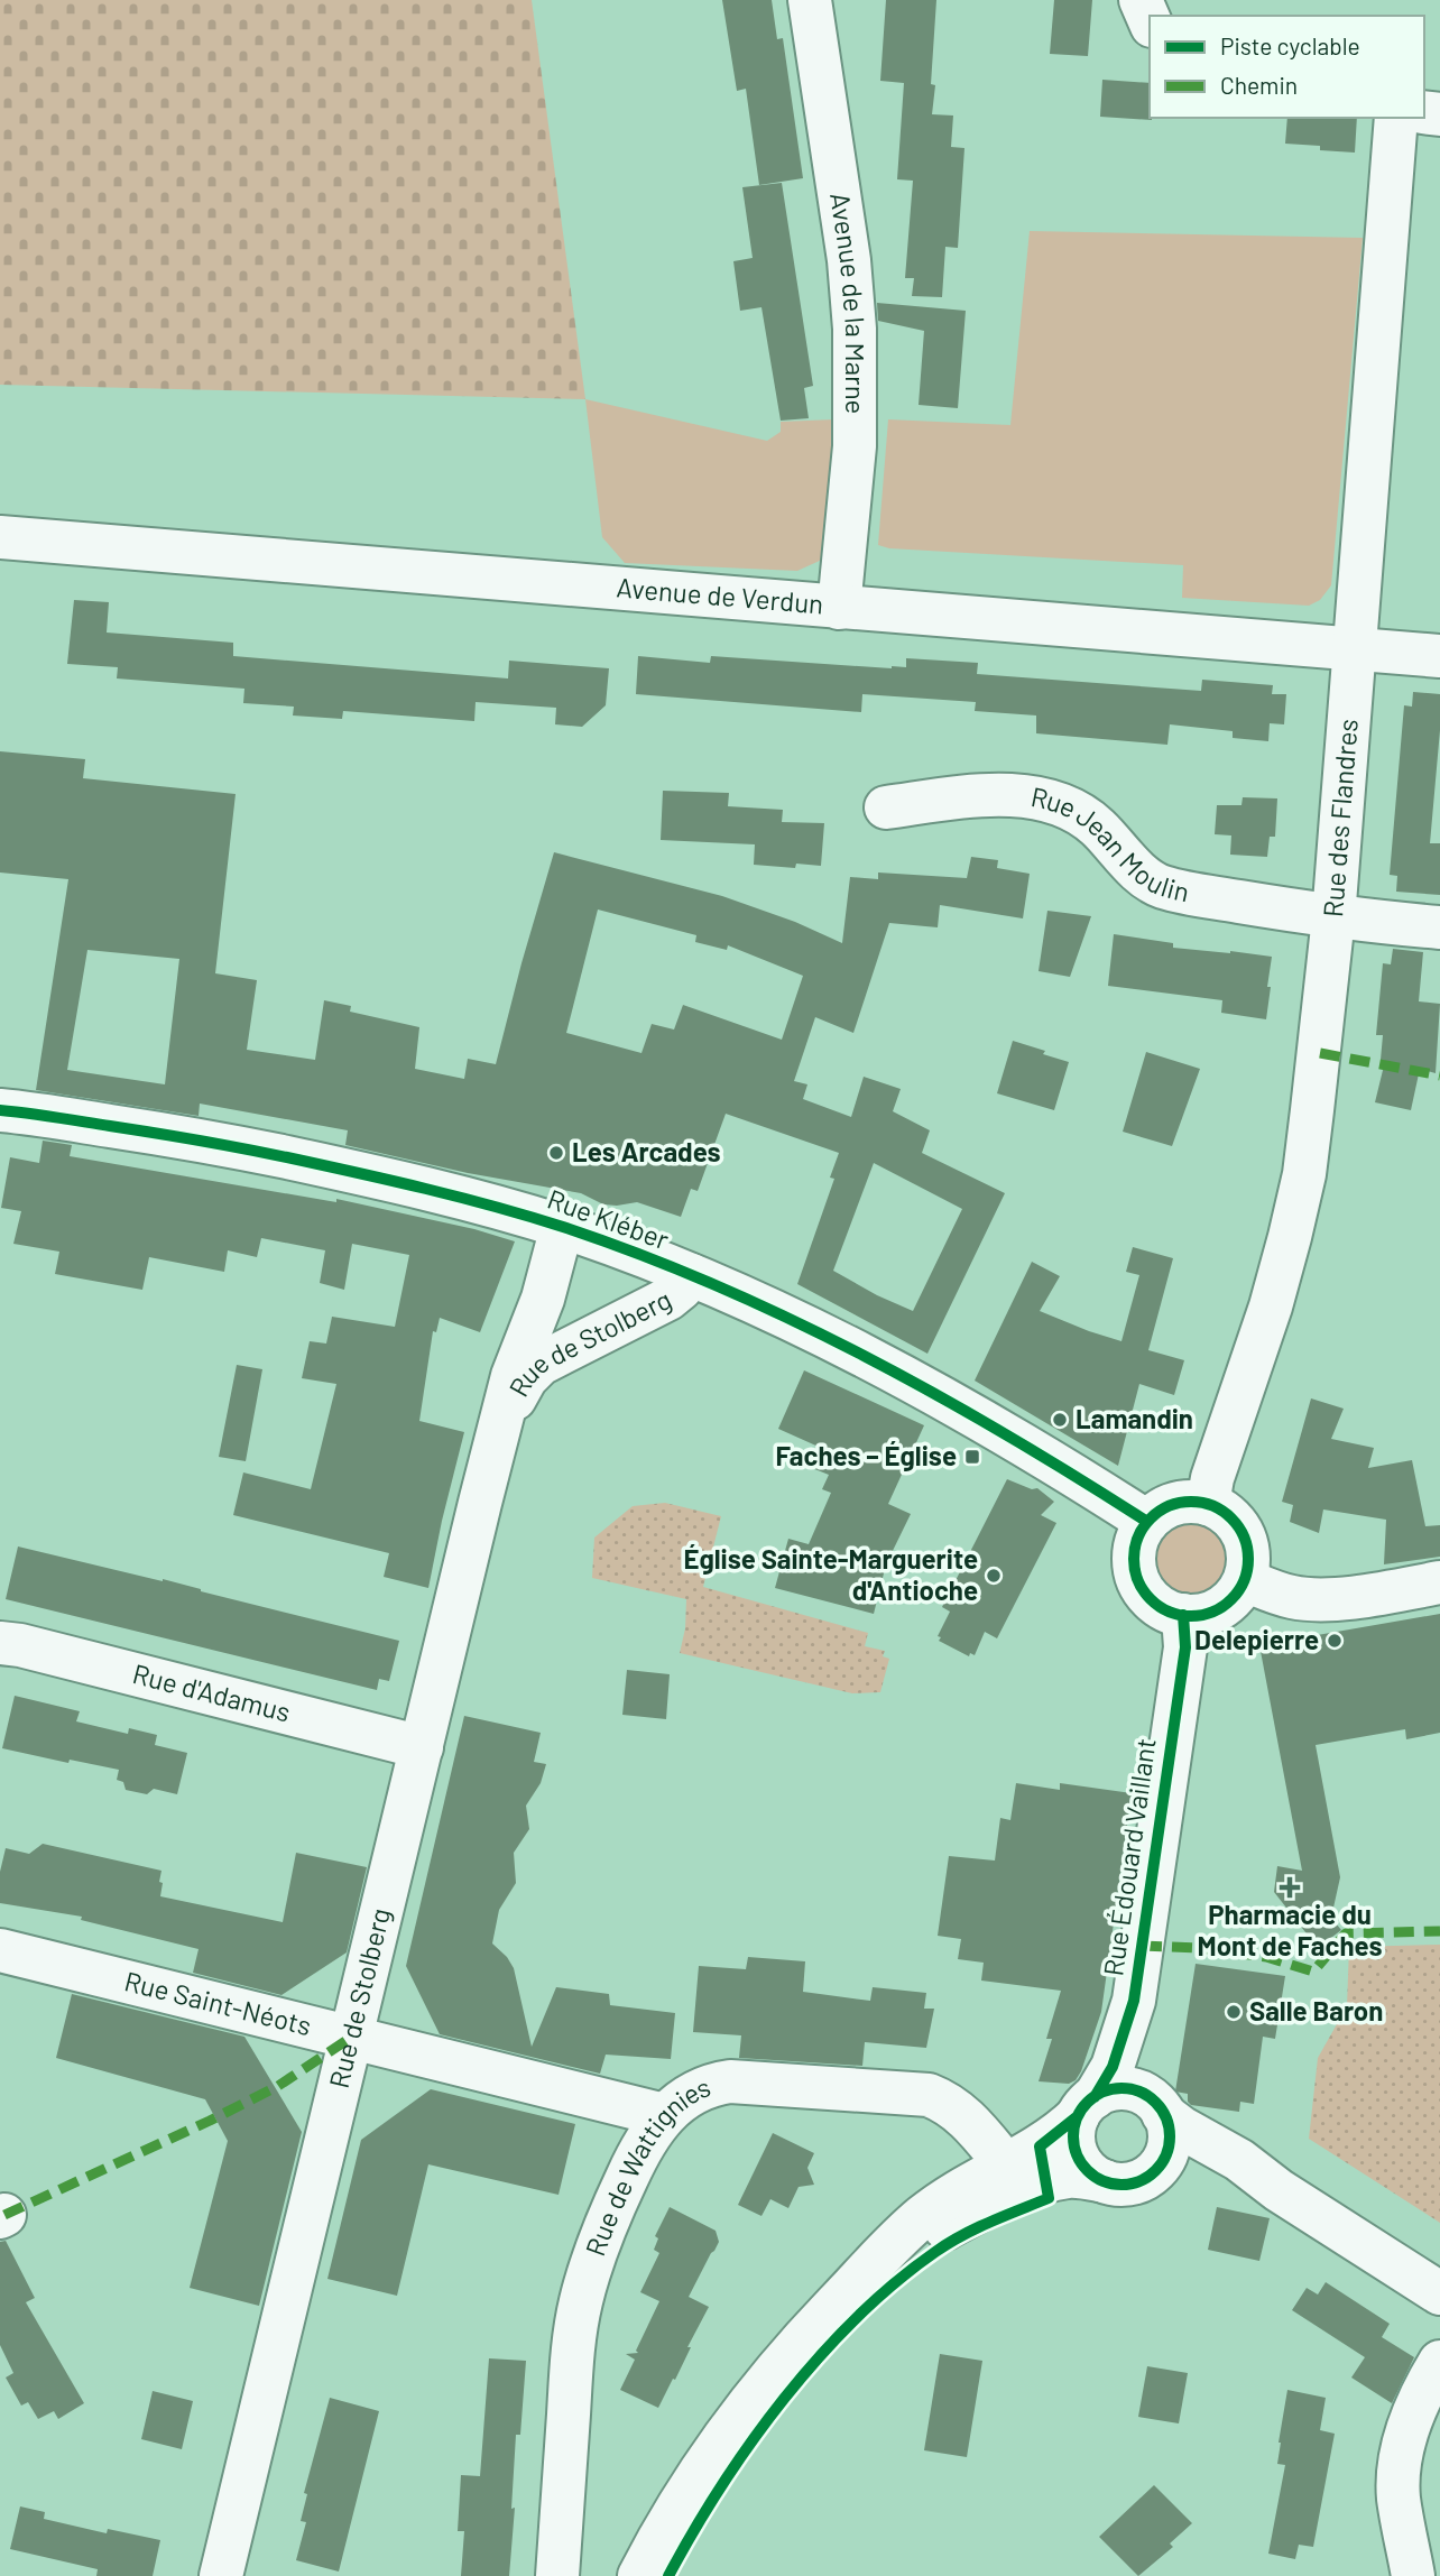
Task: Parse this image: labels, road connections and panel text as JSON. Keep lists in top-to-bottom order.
{
  "streets": {
    "street": [
      "Avenue de la Marne",
      "Avenue de Verdun",
      "Rue des Flandres",
      "Rue Jean Moulin",
      "Rue Kléber",
      "Rue de Stolberg",
      "Rue d'Adamus",
      "Rue Édouard Vaillant",
      "Rue Saint-Néots",
      "Rue de Wattignies"
    ]
  },
  "crossings": [
    ["Avenue de la Marne", "Avenue de Verdun"],
    ["Avenue de Verdun", "Rue des Flandres"],
    ["Rue des Flandres", "Rue Jean Moulin"],
    ["Rue des Flandres", "Rue Kléber"],
    ["Rue des Flandres", "Rue Édouard Vaillant"],
    ["Rue Kléber", "Rue de Stolberg"],
    ["Rue Kléber", "Rue Édouard Vaillant"],
    ["Rue de Stolberg", "Rue d'Adamus"],
    ["Rue de Stolberg", "Rue Saint-Néots"],
    ["Rue Saint-Néots", "Rue de Wattignies"]
  ],
  "places": {
    "other": [
      "Les Arcades",
      "Lamandin",
      "Église Sainte-Marguerite d'Antioche",
      "Delepierre",
      "Salle Baron"
    ],
    "transit": ["Faches – Église"],
    "health": ["Pharmacie du Mont de Faches"]
  },
  "legend": ["Piste cyclable", "Chemin"]
}
